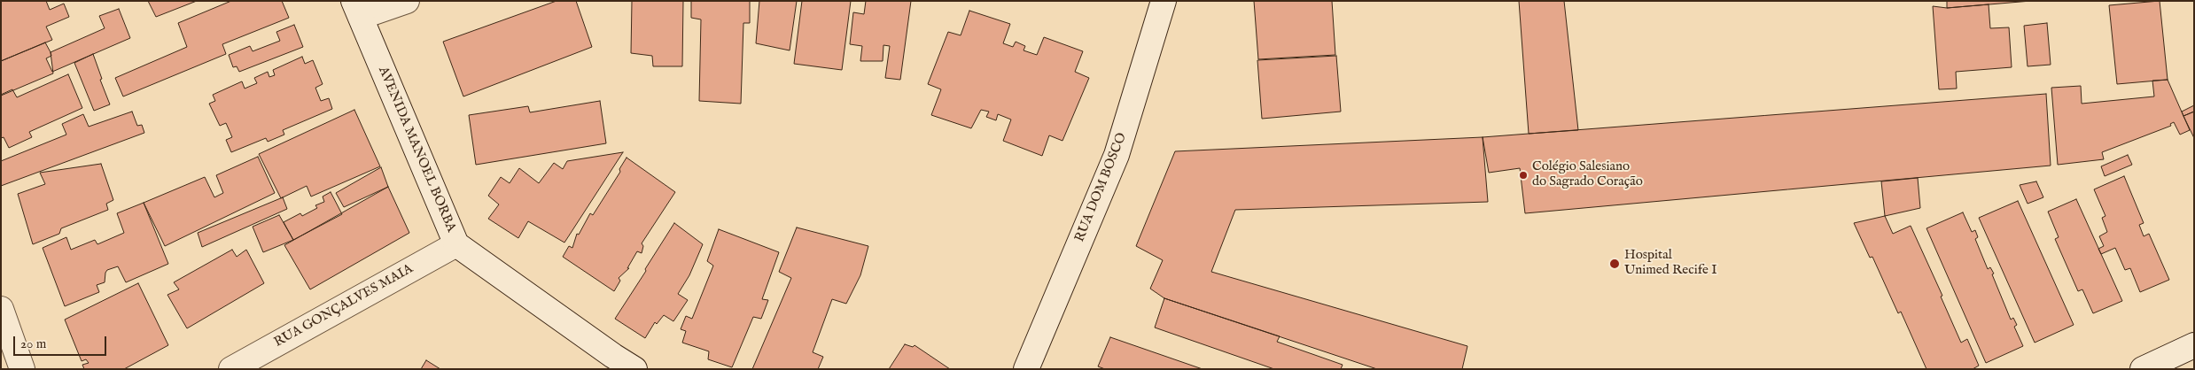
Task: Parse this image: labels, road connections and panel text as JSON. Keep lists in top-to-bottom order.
{
  "streets": {
    "main road": ["AVENIDA MANOEL BORBA", "RUA DOM BOSCO", "RUA GONÇALVES MAIA"]
  },
  "crossings": [
    ["AVENIDA MANOEL BORBA", "RUA GONÇALVES MAIA"]
  ],
  "places": ["Colégio Salesiano do Sagrado Coração", "Hospital Unimed Recife I"],
  "scale_bar": "20 m"
}
